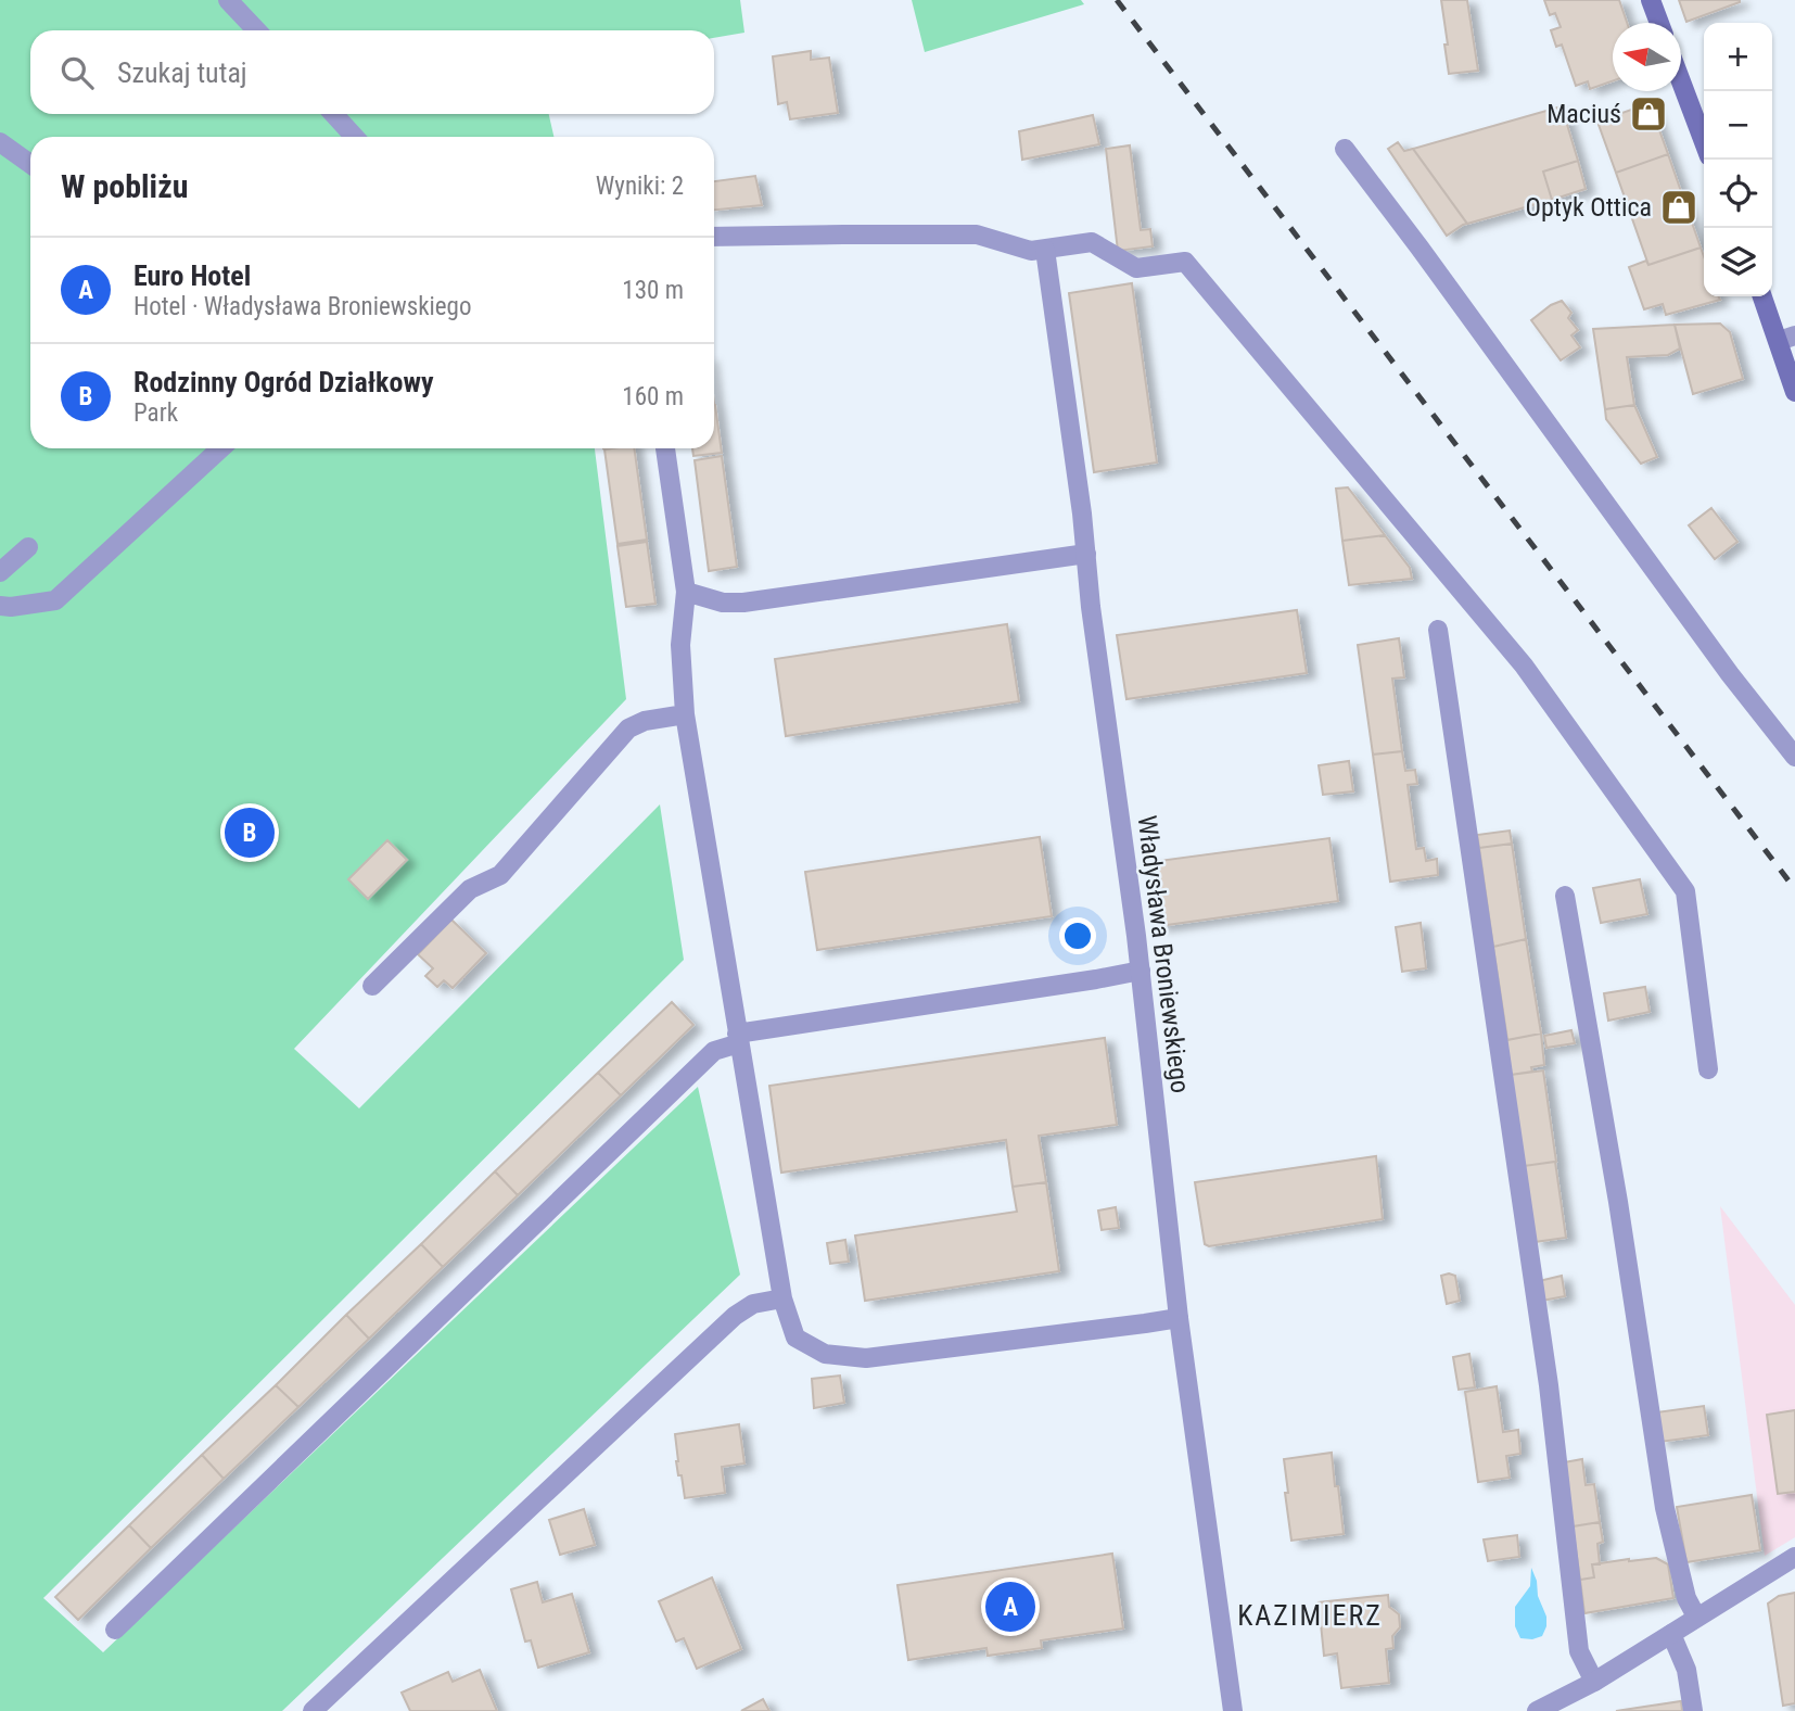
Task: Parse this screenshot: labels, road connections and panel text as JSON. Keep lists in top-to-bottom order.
{
  "streets": {
    "street": ["Władysława Broniewskiego"]
  },
  "districts": ["KAZIMIERZ"],
  "places": {
    "shop": ["Maciuś", "Optyk Ottica"]
  },
  "north": "left",
  "page": {
    "map_buttons": ["+", "−"],
    "search": "Szukaj tutaj",
    "heading": ["W pobliżu", "Wyniki: 2"],
    "list": [
      {
        "mark": "A",
        "name": "Euro Hotel",
        "note": "Hotel · Władysława Broniewskiego",
        "value": "130 m"
      },
      {
        "mark": "B",
        "name": "Rodzinny Ogród Działkowy",
        "note": "Park",
        "value": "160 m"
      }
    ],
    "pins": ["B", "A"]
  }
}
